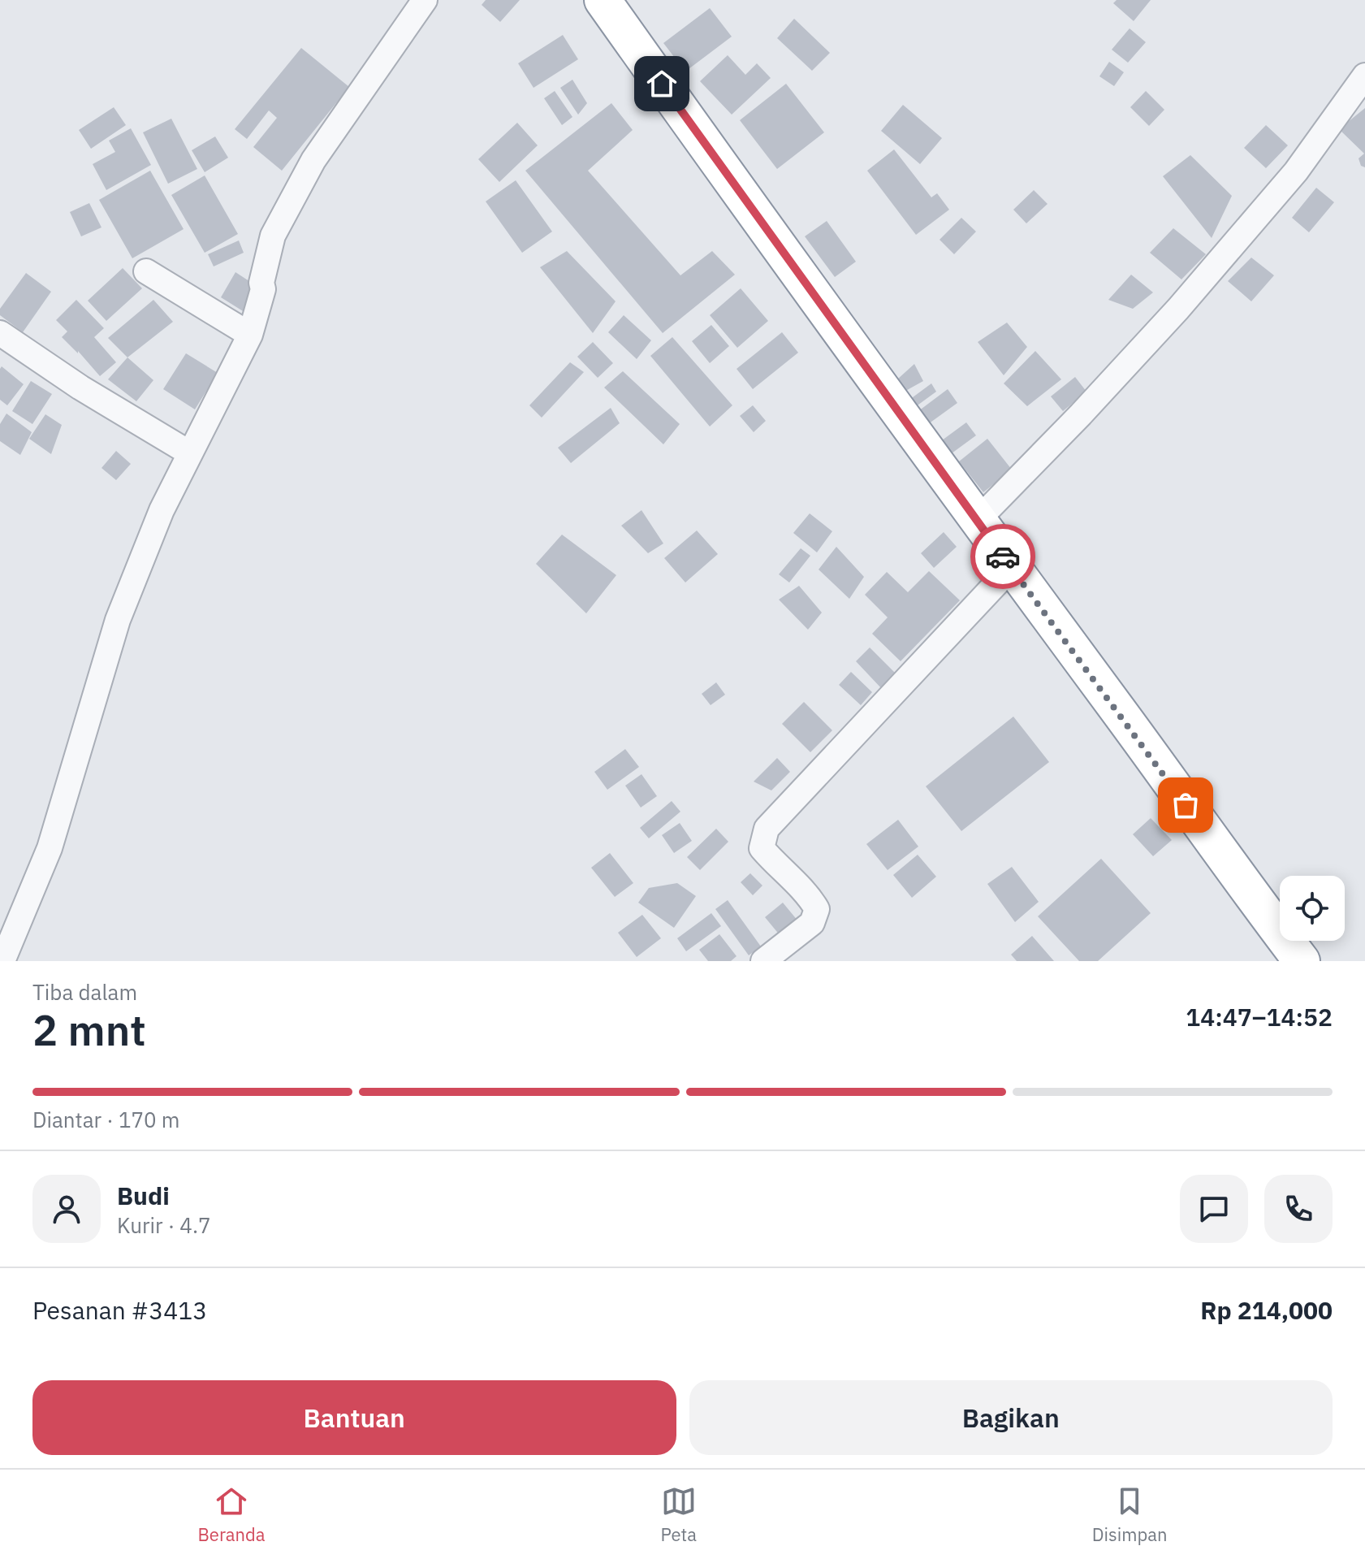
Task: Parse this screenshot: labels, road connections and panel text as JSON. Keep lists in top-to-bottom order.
{
  "page": {
    "heading": ["2 mnt", "Tiba dalam", "14:47–14:52"],
    "panel": [
      "Budi",
      "Kurir · 4.7",
      "Pesanan #3413",
      "Rp 214,000"
    ],
    "bar": "Diantar · 170 m",
    "buttons": ["Bantuan", "Bagikan"],
    "tabs": ["Beranda", "Peta", "Disimpan"]
  }
}
